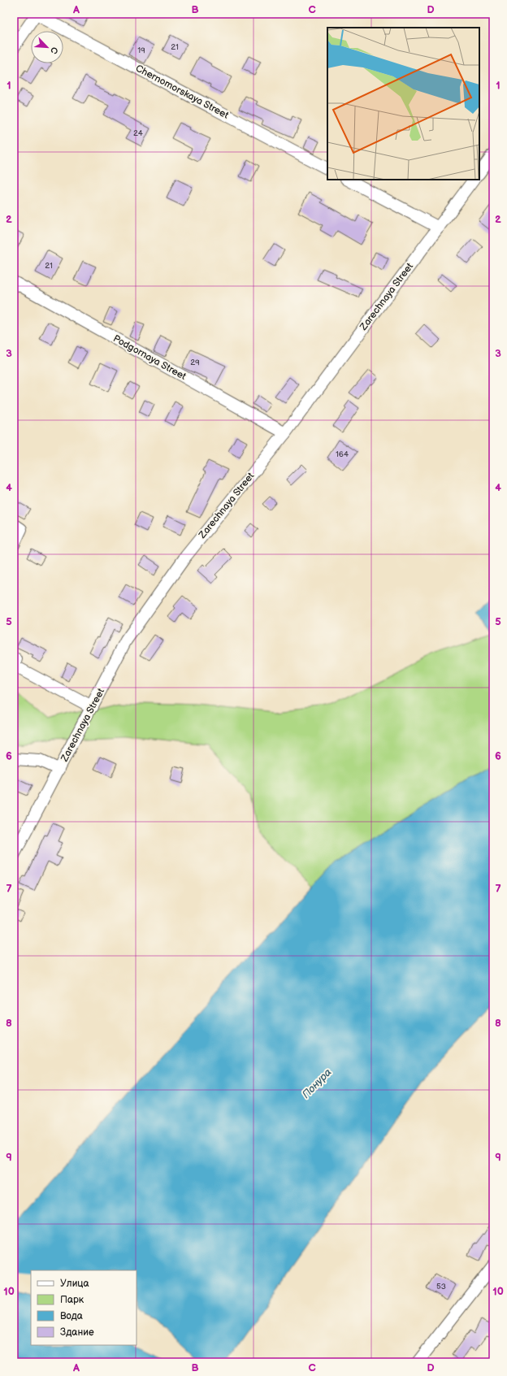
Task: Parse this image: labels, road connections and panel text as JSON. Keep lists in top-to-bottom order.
{
  "streets": {
    "street": ["Chernomorskaya Street", "Zarechnaya Street", "Podgornaya Street"]
  },
  "crossings": [
    ["Zarechnaya Street", "Podgornaya Street"]
  ],
  "water": ["Понура"],
  "house_numbers": [
    "21",
    "19",
    "24",
    "21",
    "29",
    "164",
    "53"
  ],
  "legend": [
    "Улица",
    "Парк",
    "Вода",
    "Здание"
  ],
  "north": "bottom right",
  "grid": {
    "columns": [
      "A",
      "B",
      "C",
      "D"
    ],
    "rows": [
      "1",
      "2",
      "3",
      "4",
      "5",
      "6",
      "7",
      "8",
      "9",
      "10"
    ]
  }
}
